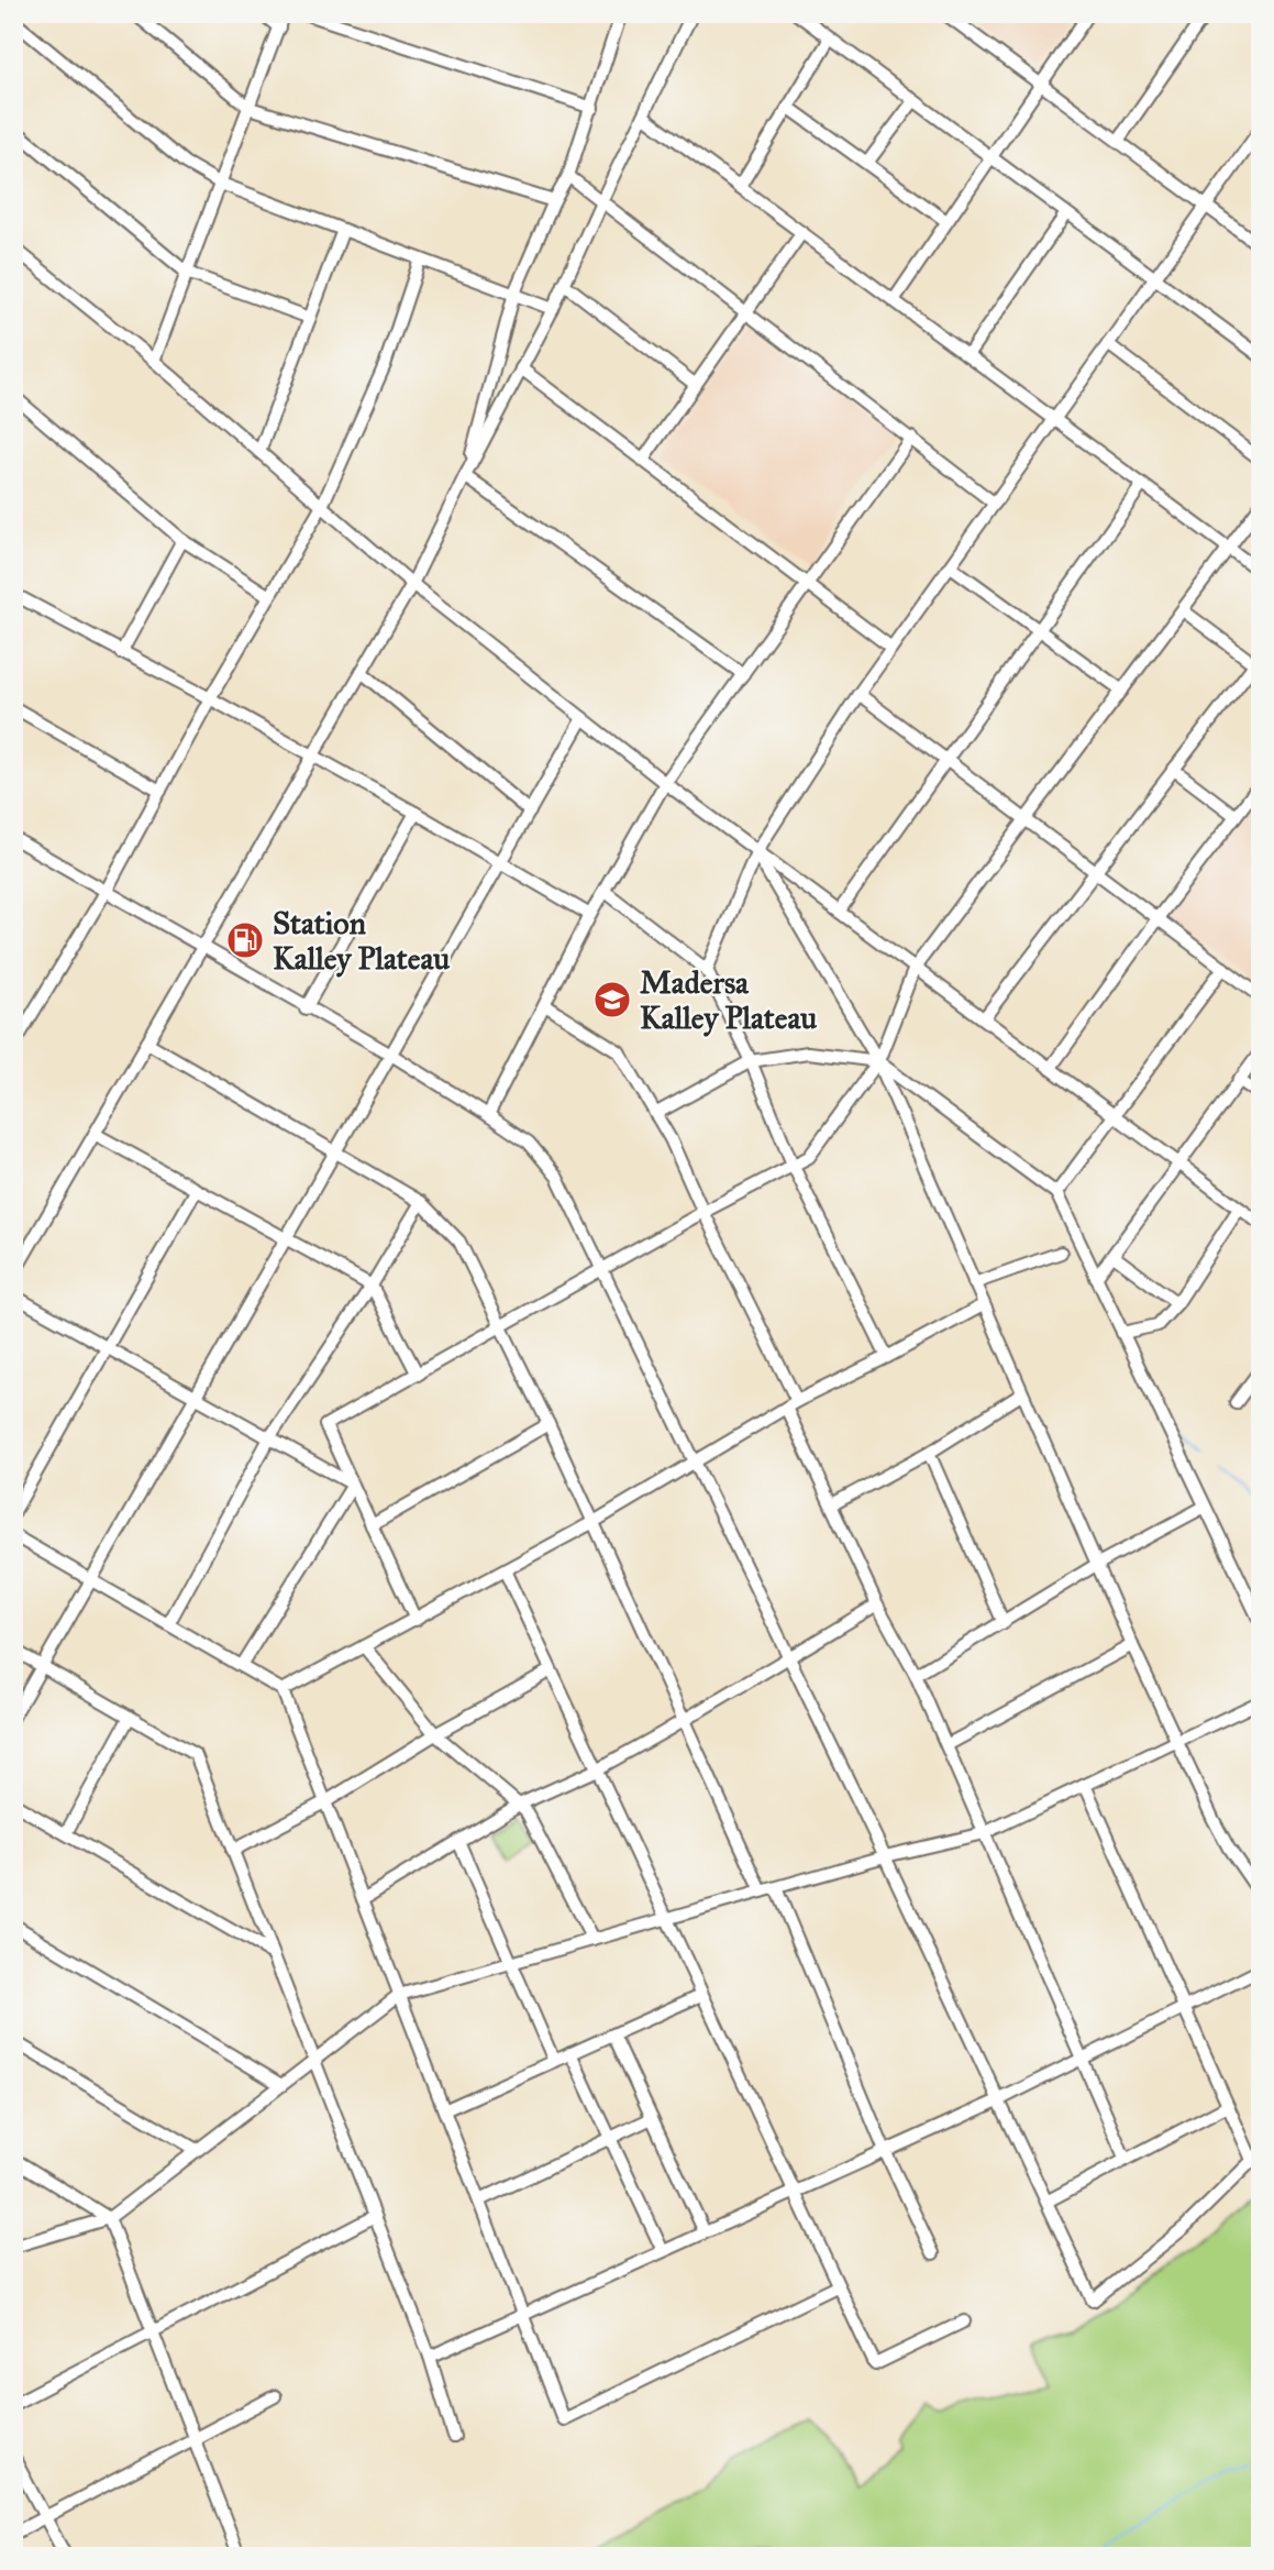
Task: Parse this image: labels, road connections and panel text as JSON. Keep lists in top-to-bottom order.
{
  "places": {
    "fuel station": ["Station Kalley Plateau"],
    "school or university": ["Madersa Kalley Plateau"]
  }
}
